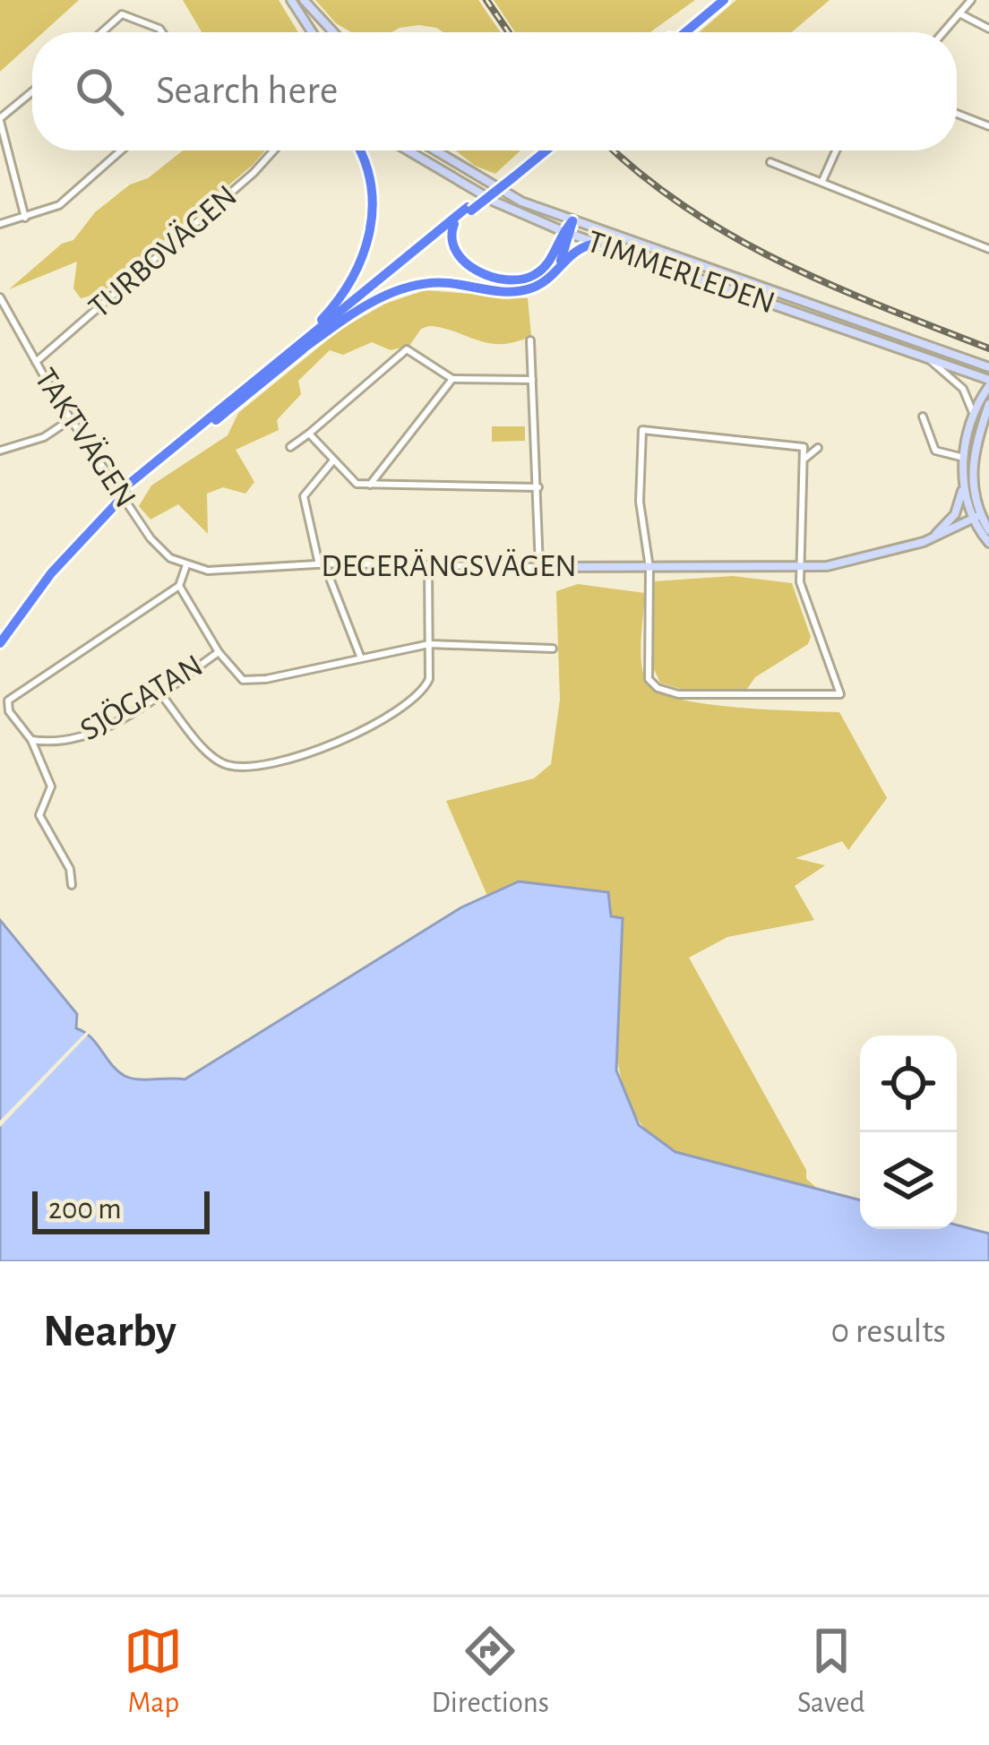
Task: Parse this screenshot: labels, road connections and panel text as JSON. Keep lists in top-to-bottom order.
{
  "streets": {
    "main road": ["TIMMERLEDEN", "DEGERÄNGSVÄGEN"],
    "street": ["TURBOVÄGEN", "TAKTVÄGEN", "SJÖGATAN"]
  },
  "crossings": [
    ["TURBOVÄGEN", "TAKTVÄGEN"],
    ["TAKTVÄGEN", "DEGERÄNGSVÄGEN"]
  ],
  "scale_bar": "200 m",
  "page": {
    "search": "Search here",
    "scale": "200 m",
    "heading": ["Nearby", "0 results"],
    "nav": ["Map", "Directions", "Saved"]
  }
}
